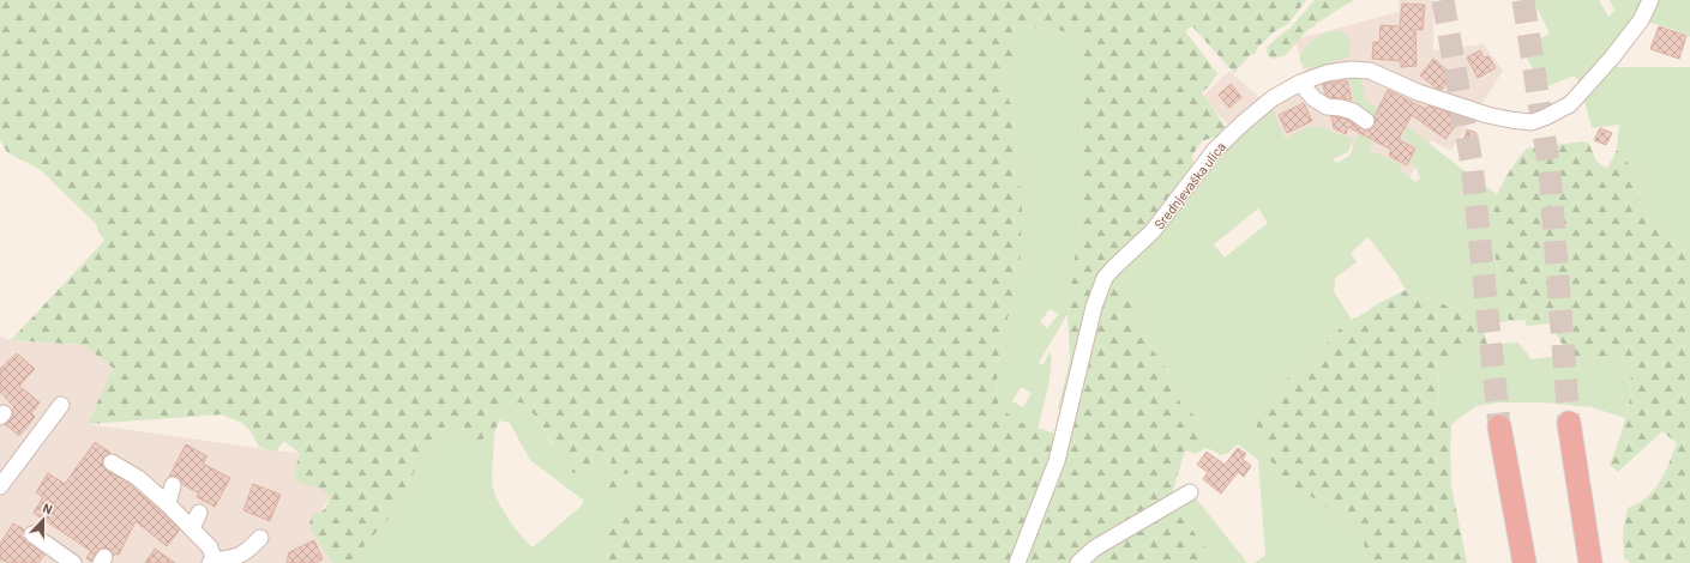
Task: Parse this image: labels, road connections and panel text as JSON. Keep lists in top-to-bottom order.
{
  "streets": {
    "street": ["Srednjevaška ulica"]
  },
  "north": "top"
}
